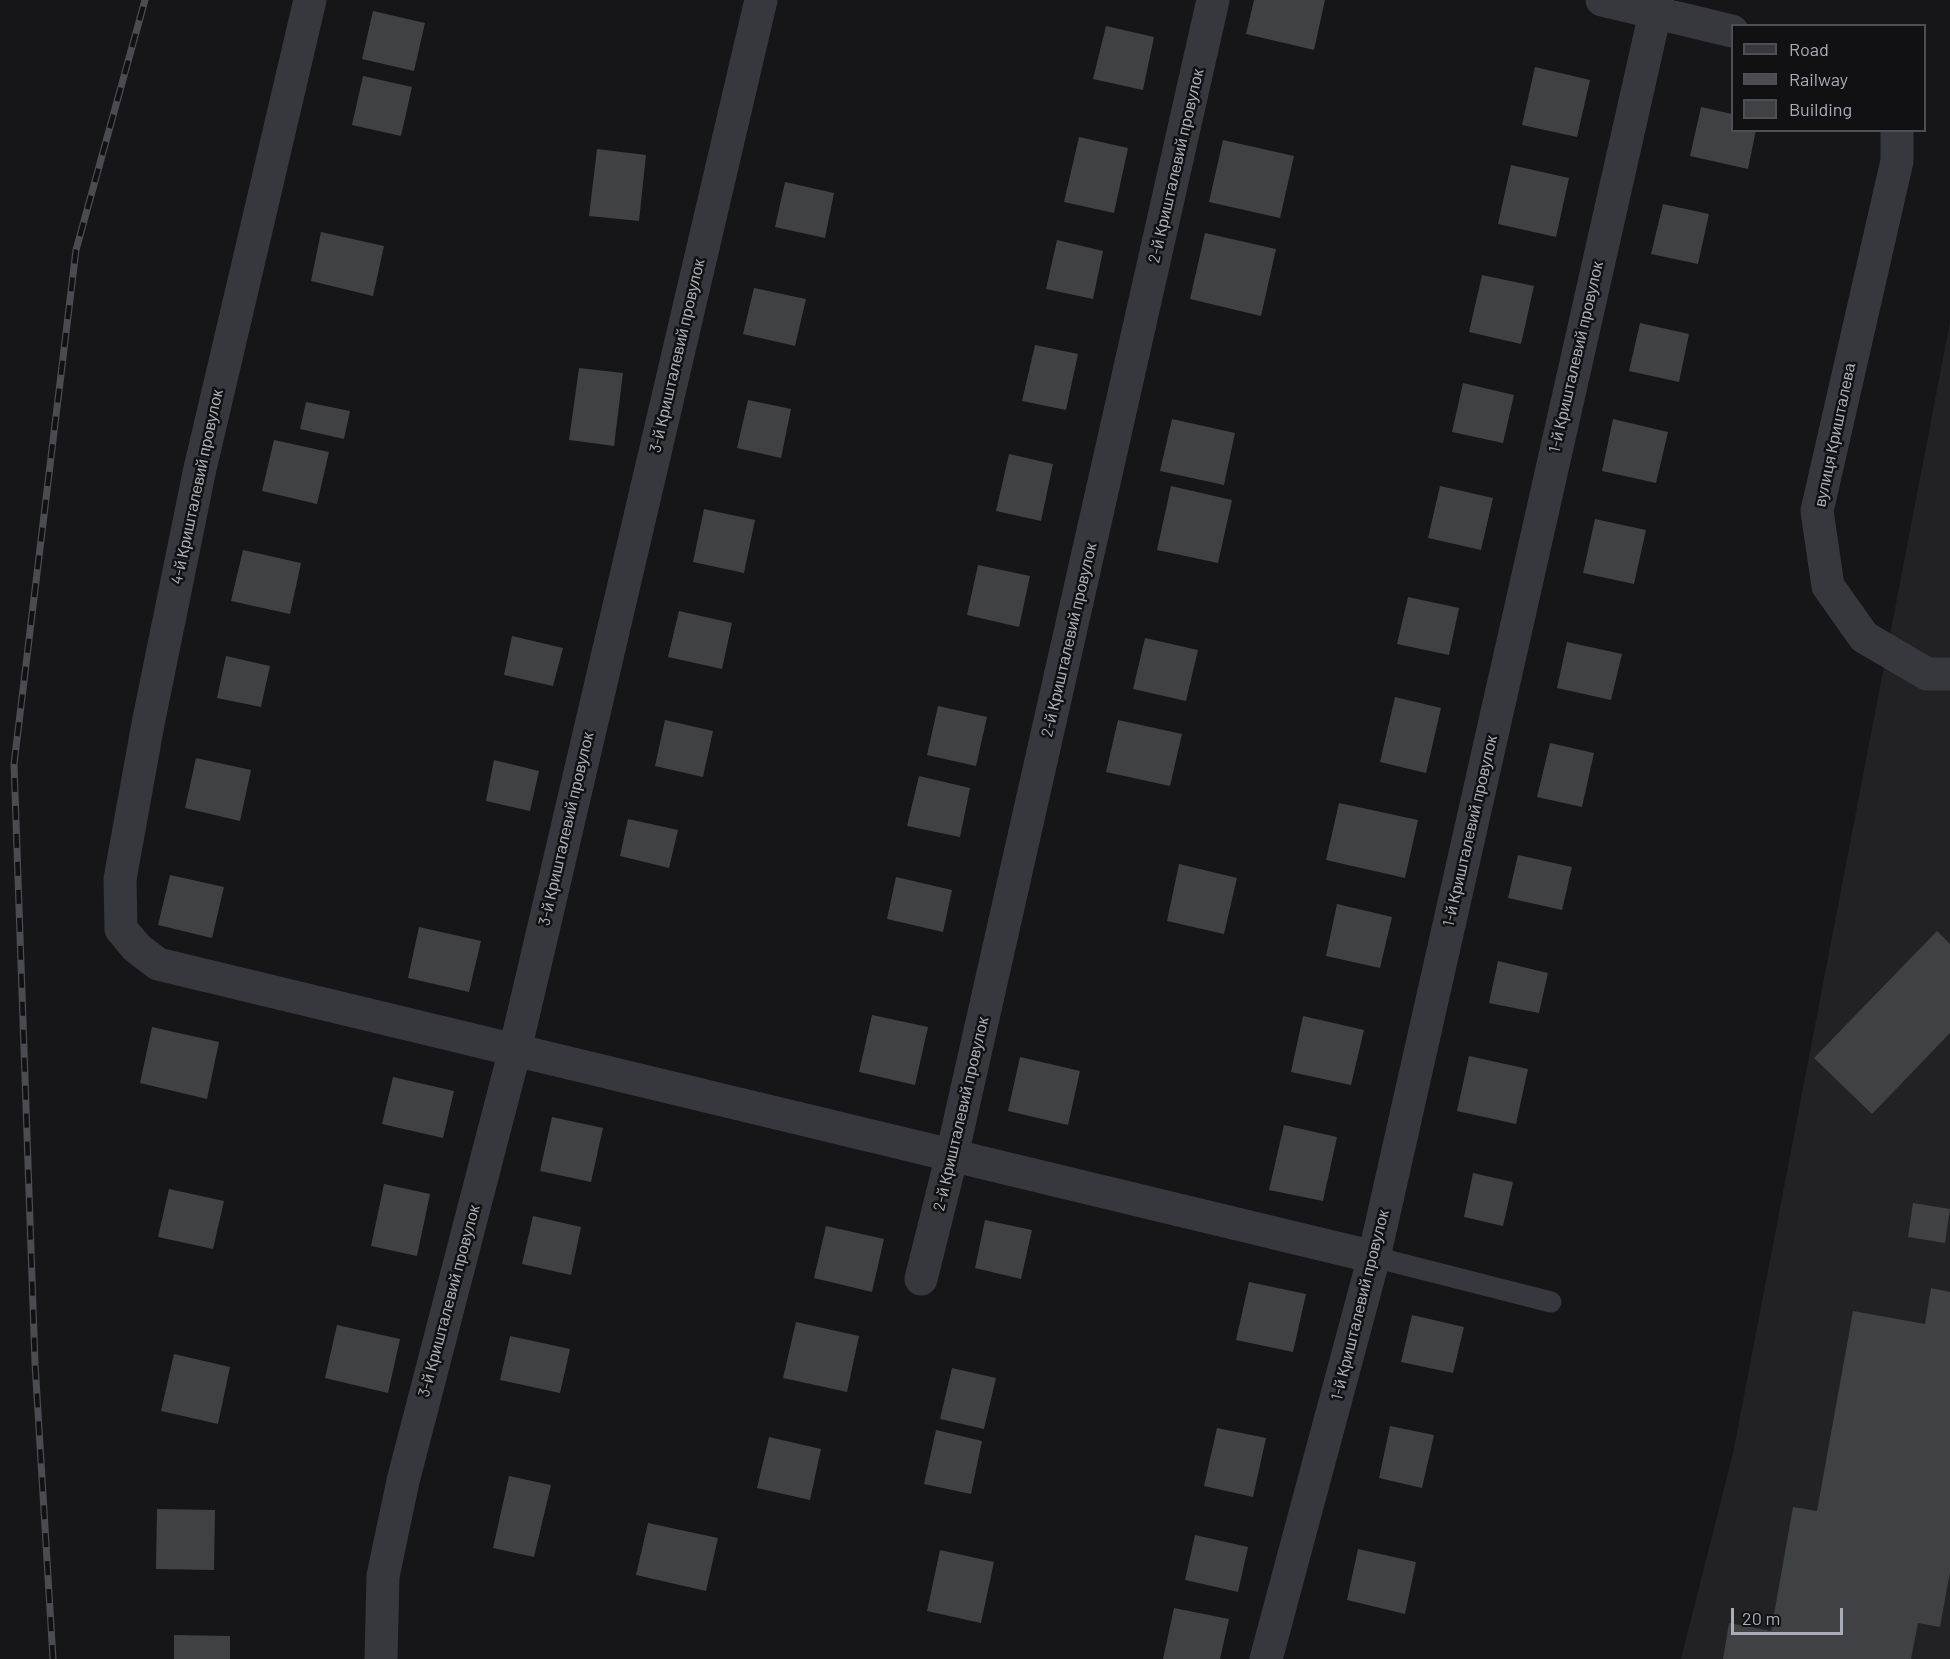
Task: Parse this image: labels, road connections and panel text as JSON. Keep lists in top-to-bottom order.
{
  "streets": {
    "street": [
      "2-й Кришталевий провулок",
      "3-й Кришталевий провулок",
      "1-й Кришталевий провулок",
      "вулиця Кришталева",
      "4-й Кришталевий провулок"
    ]
  },
  "crossings": [
    ["3-й Кришталевий провулок", "4-й Кришталевий провулок"]
  ],
  "legend": ["Road", "Railway", "Building"],
  "scale_bar": "20 m"
}
